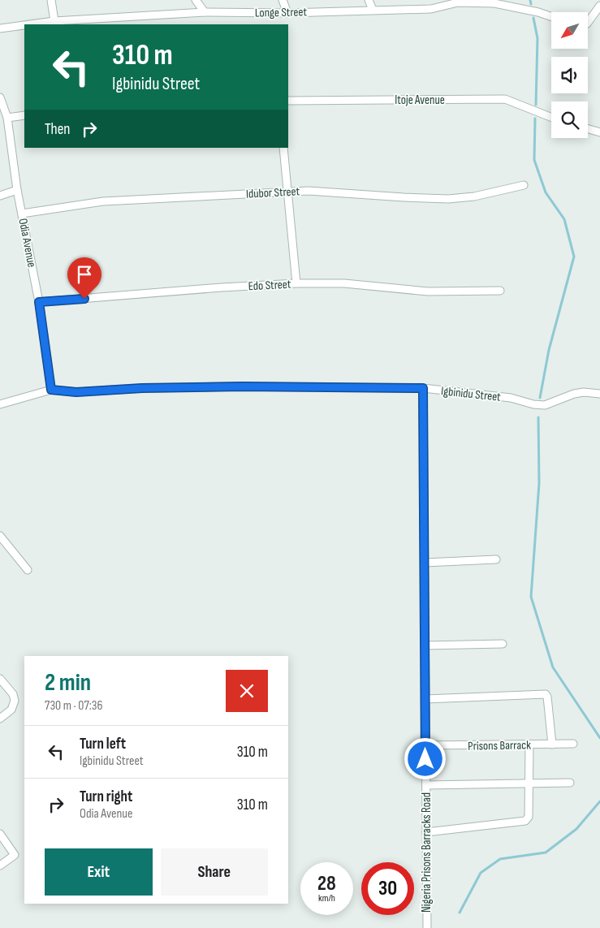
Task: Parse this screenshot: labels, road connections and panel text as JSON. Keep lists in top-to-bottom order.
{
  "streets": {
    "street": [
      "Longe Street",
      "Itoje Avenue",
      "Idubor Street",
      "Odia Avenue",
      "Edo Street",
      "Igbinidu Street",
      "Prisons Barrack",
      "Nigeria Prisons Barracks Road"
    ]
  },
  "crossings": [
    ["Idubor Street", "Odia Avenue"],
    ["Odia Avenue", "Edo Street"],
    ["Odia Avenue", "Igbinidu Street"],
    ["Igbinidu Street", "Nigeria Prisons Barracks Road"],
    ["Prisons Barrack", "Nigeria Prisons Barracks Road"]
  ],
  "north": "bottom left",
  "page": {
    "turn": ["310 m", "Igbinidu Street"],
    "then": "Then",
    "heading": ["2 min", "730 m · 07:36"],
    "list": [
      {
        "name": "Turn left",
        "note": "Igbinidu Street",
        "value": "310 m"
      },
      {
        "name": "Turn right",
        "note": "Odia Avenue",
        "value": "310 m"
      }
    ],
    "buttons": ["Exit", "Share"],
    "speed": "28 km/h",
    "limit": "30"
  }
}
